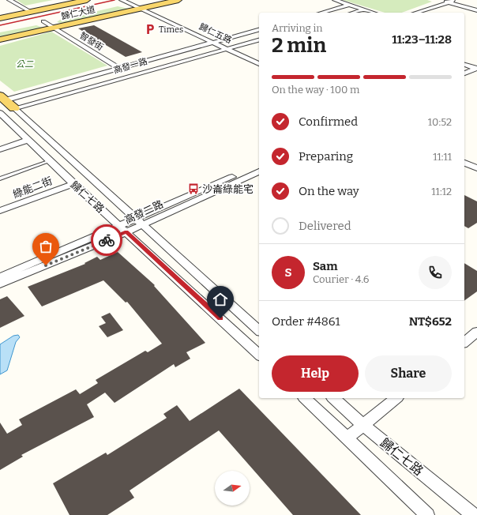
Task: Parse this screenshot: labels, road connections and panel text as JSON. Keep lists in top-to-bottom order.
{
  "streets": {
    "main road": ["歸仁大道", "高發一路", "歸仁七路"],
    "street": [
      "歸仁五路",
      "智發街",
      "綠能二街",
      "高發二路"
    ]
  },
  "crossings": [
    ["歸仁大道", "歸仁五路"],
    ["歸仁大道", "智發街"],
    ["歸仁五路", "高發一路"],
    ["智發街", "高發一路"],
    ["高發一路", "歸仁七路"],
    ["綠能二街", "歸仁七路"],
    ["歸仁七路", "高發二路"]
  ],
  "parks": ["公二"],
  "places": {
    "parking": ["Times"],
    "bus stop": ["沙崙綠能宅"]
  },
  "north": "right",
  "page": {
    "heading": ["2 min", "Arriving in", "11:23–11:28"],
    "panel": [
      "Sam",
      "Courier · 4.6",
      "Order #4861",
      "NT$652"
    ],
    "bar": "On the way · 100 m",
    "list": [
      ["Confirmed", "10:52"],
      ["Preparing", "11:11"],
      ["On the way", "11:12"],
      "Delivered"
    ],
    "round": "S",
    "buttons": ["Help", "Share"]
  }
}
